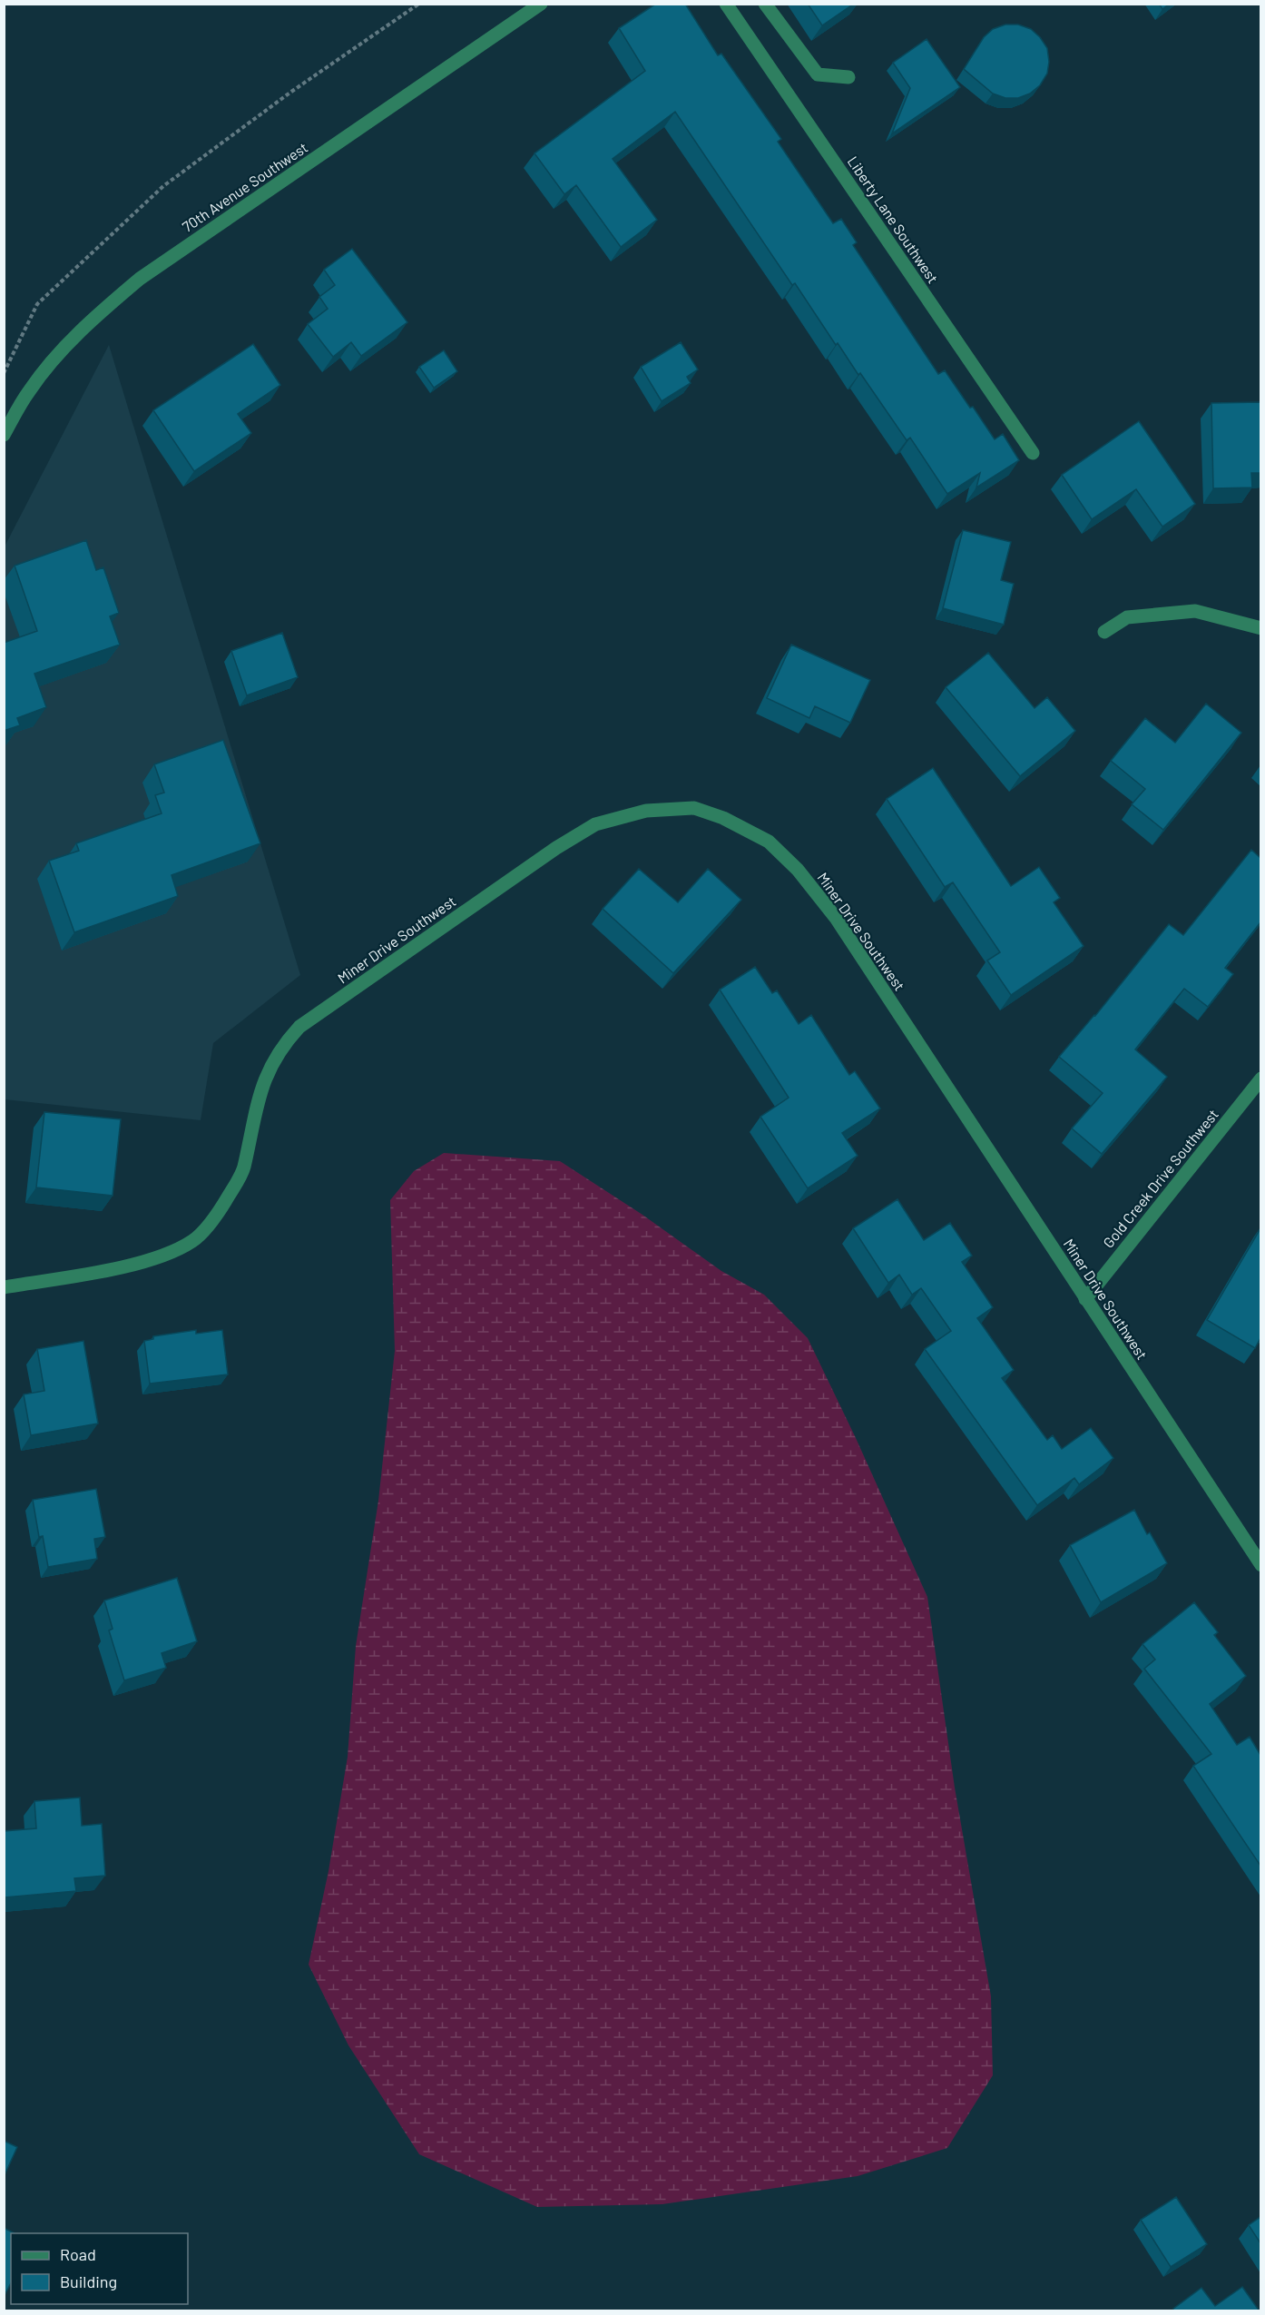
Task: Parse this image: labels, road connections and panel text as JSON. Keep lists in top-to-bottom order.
{
  "streets": {
    "street": [
      "70th Avenue Southwest",
      "Liberty Lane Southwest",
      "Miner Drive Southwest",
      "Gold Creek Drive Southwest"
    ]
  },
  "crossings": [
    ["Miner Drive Southwest", "Gold Creek Drive Southwest"]
  ],
  "legend": ["Road", "Building"]
}
